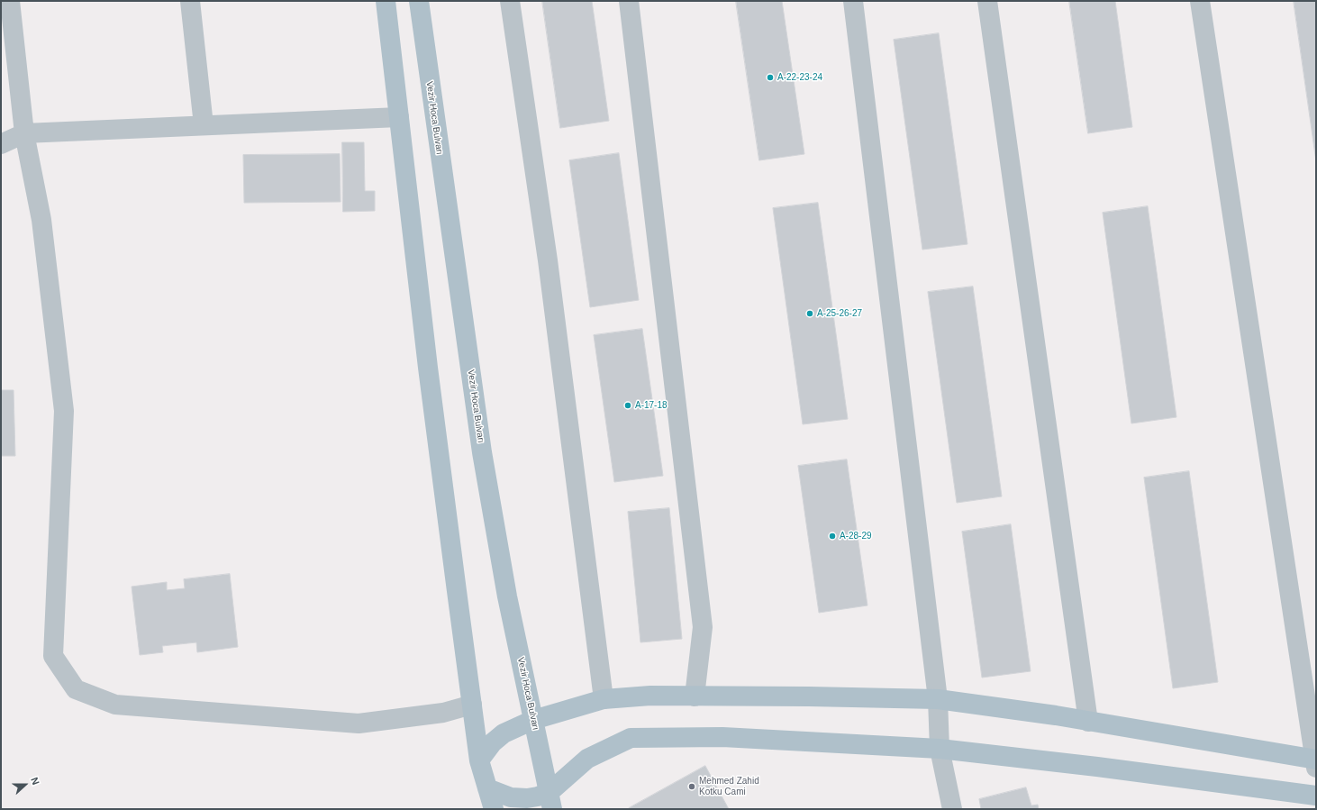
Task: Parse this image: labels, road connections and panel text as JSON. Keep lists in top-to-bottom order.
{
  "streets": {
    "main road": ["Vezir Hoca Bulvarı"]
  },
  "places": [
    "A-22-23-24",
    "A-25-26-27",
    "A-17-18",
    "A-28-29",
    "Mehmed Zahid Kotku Cami"
  ],
  "north": "right"
}
